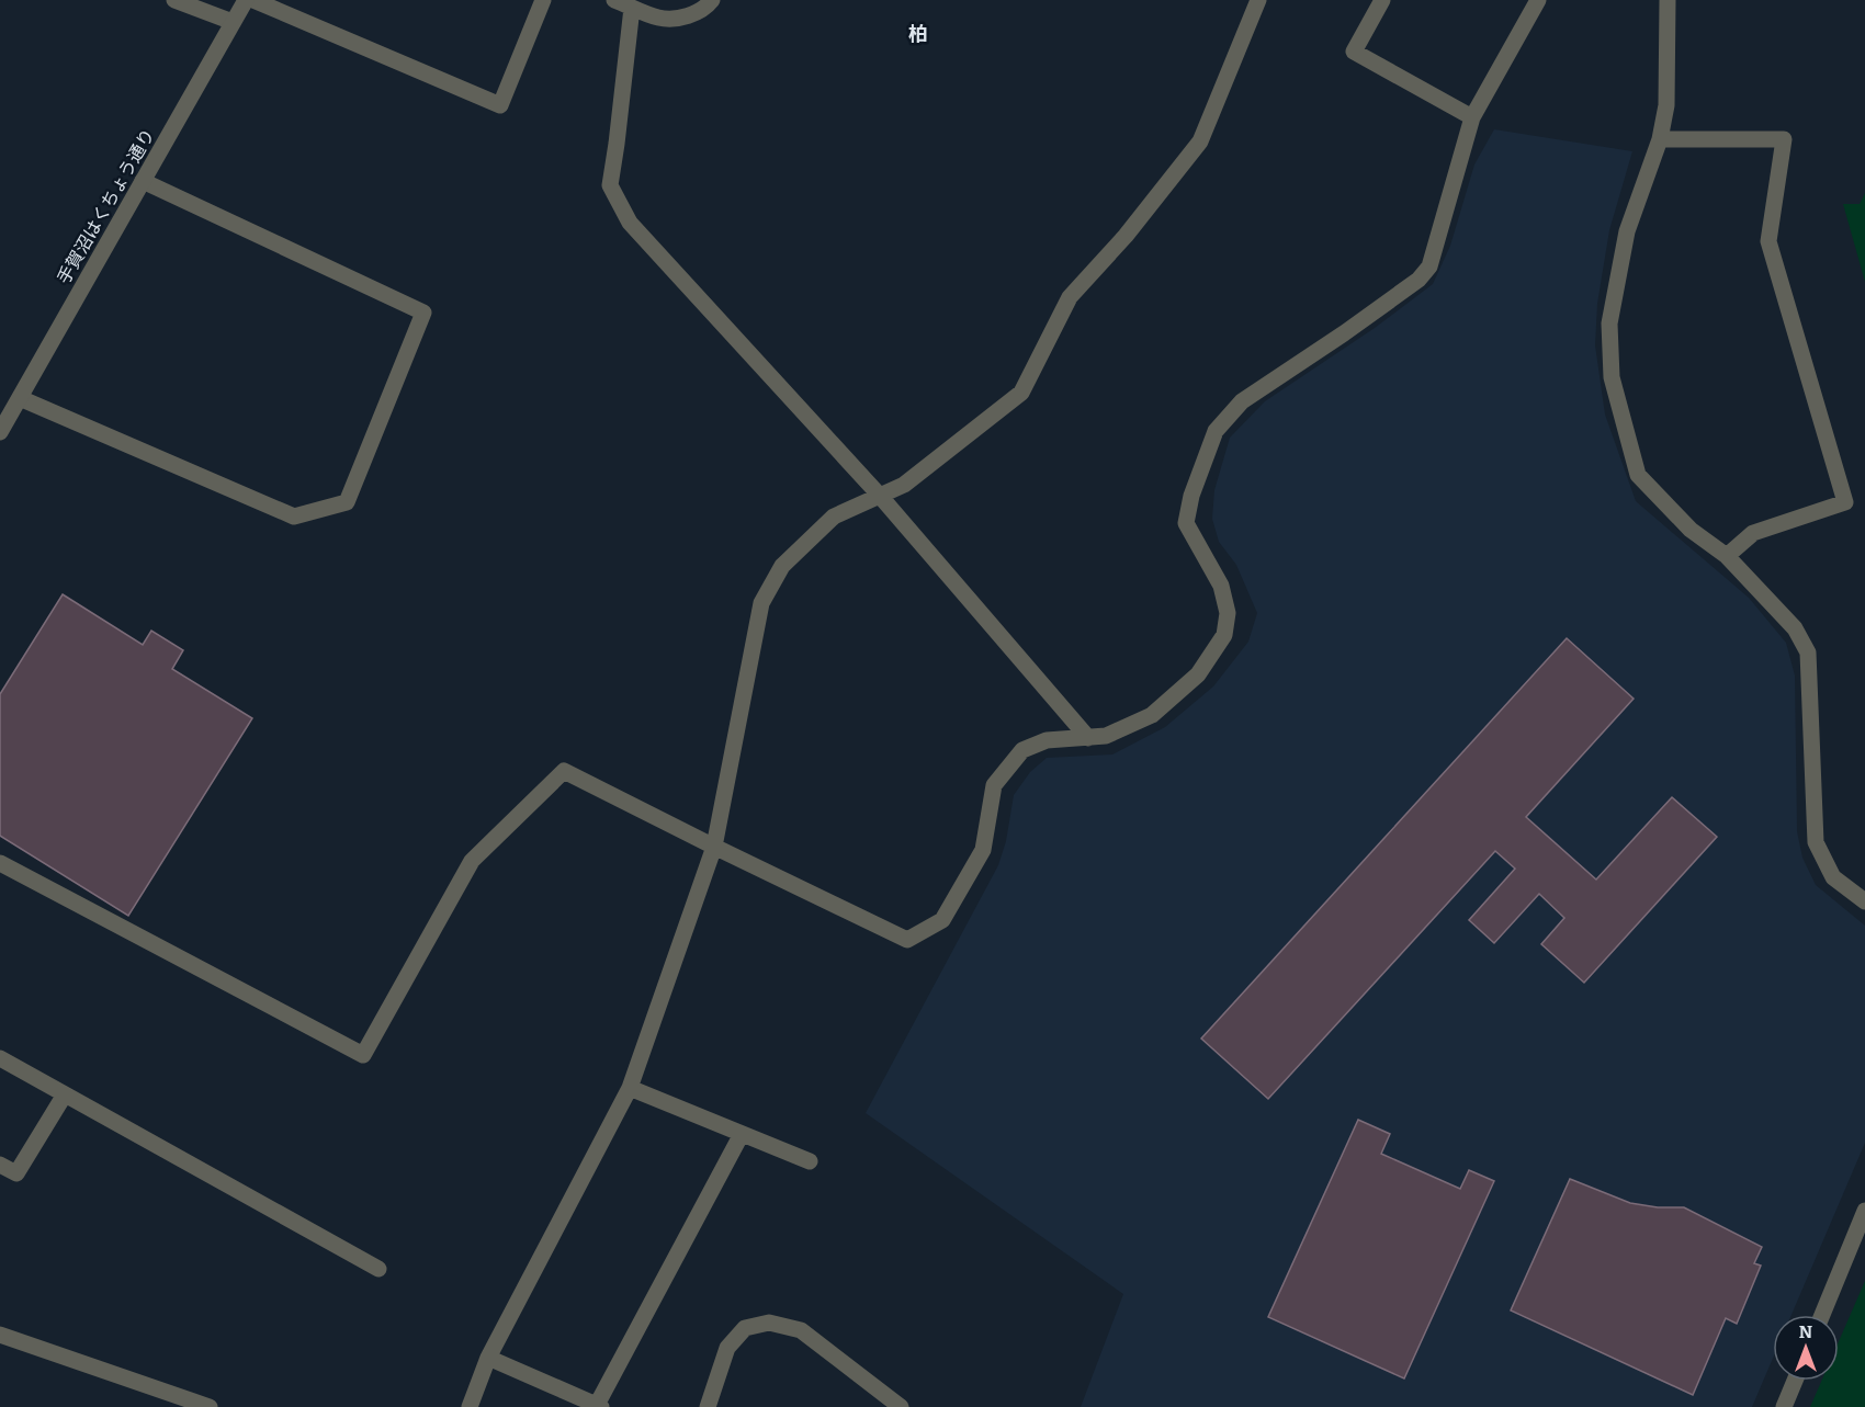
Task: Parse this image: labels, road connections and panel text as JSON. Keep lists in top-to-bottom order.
{
  "streets": {
    "street": ["手賀沼はくちょう通り"]
  },
  "districts": ["柏"],
  "north": "top"
}
